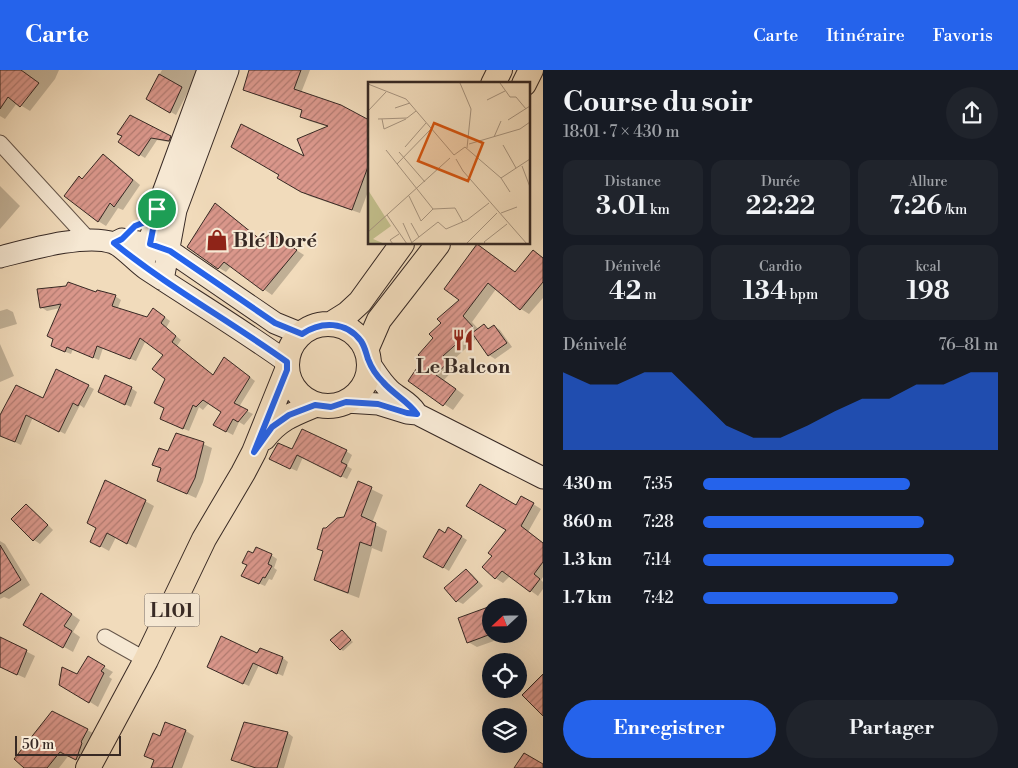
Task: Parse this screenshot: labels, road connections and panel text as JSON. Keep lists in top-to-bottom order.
{
  "streets": {
    "main road": ["L101"]
  },
  "places": {
    "shop": ["Blé Doré"],
    "restaurant": ["Le Balcon"]
  },
  "scale_bar": "50 m",
  "north": "left",
  "page": {
    "header": "Carte",
    "nav": ["Carte", "Itinéraire", "Favoris"],
    "heading": ["Course du soir", "18:01 · 7 × 430 m"],
    "stats": [
      ["Distance", "3.01 km"],
      ["Durée", "22:22"],
      ["Allure", "7:26 /km"],
      ["Dénivelé", "42 m"],
      ["Cardio", "134 bpm"],
      ["kcal", "198"]
    ],
    "chart": ["Dénivelé", "76–81 m"],
    "list": [
      {
        "name": "430 m",
        "note": "7:35"
      },
      {
        "name": "860 m",
        "note": "7:28"
      },
      {
        "name": "1.3 km",
        "note": "7:14"
      },
      {
        "name": "1.7 km",
        "note": "7:42"
      }
    ],
    "buttons": ["Enregistrer", "Partager"],
    "scale": "50 m"
  }
}
